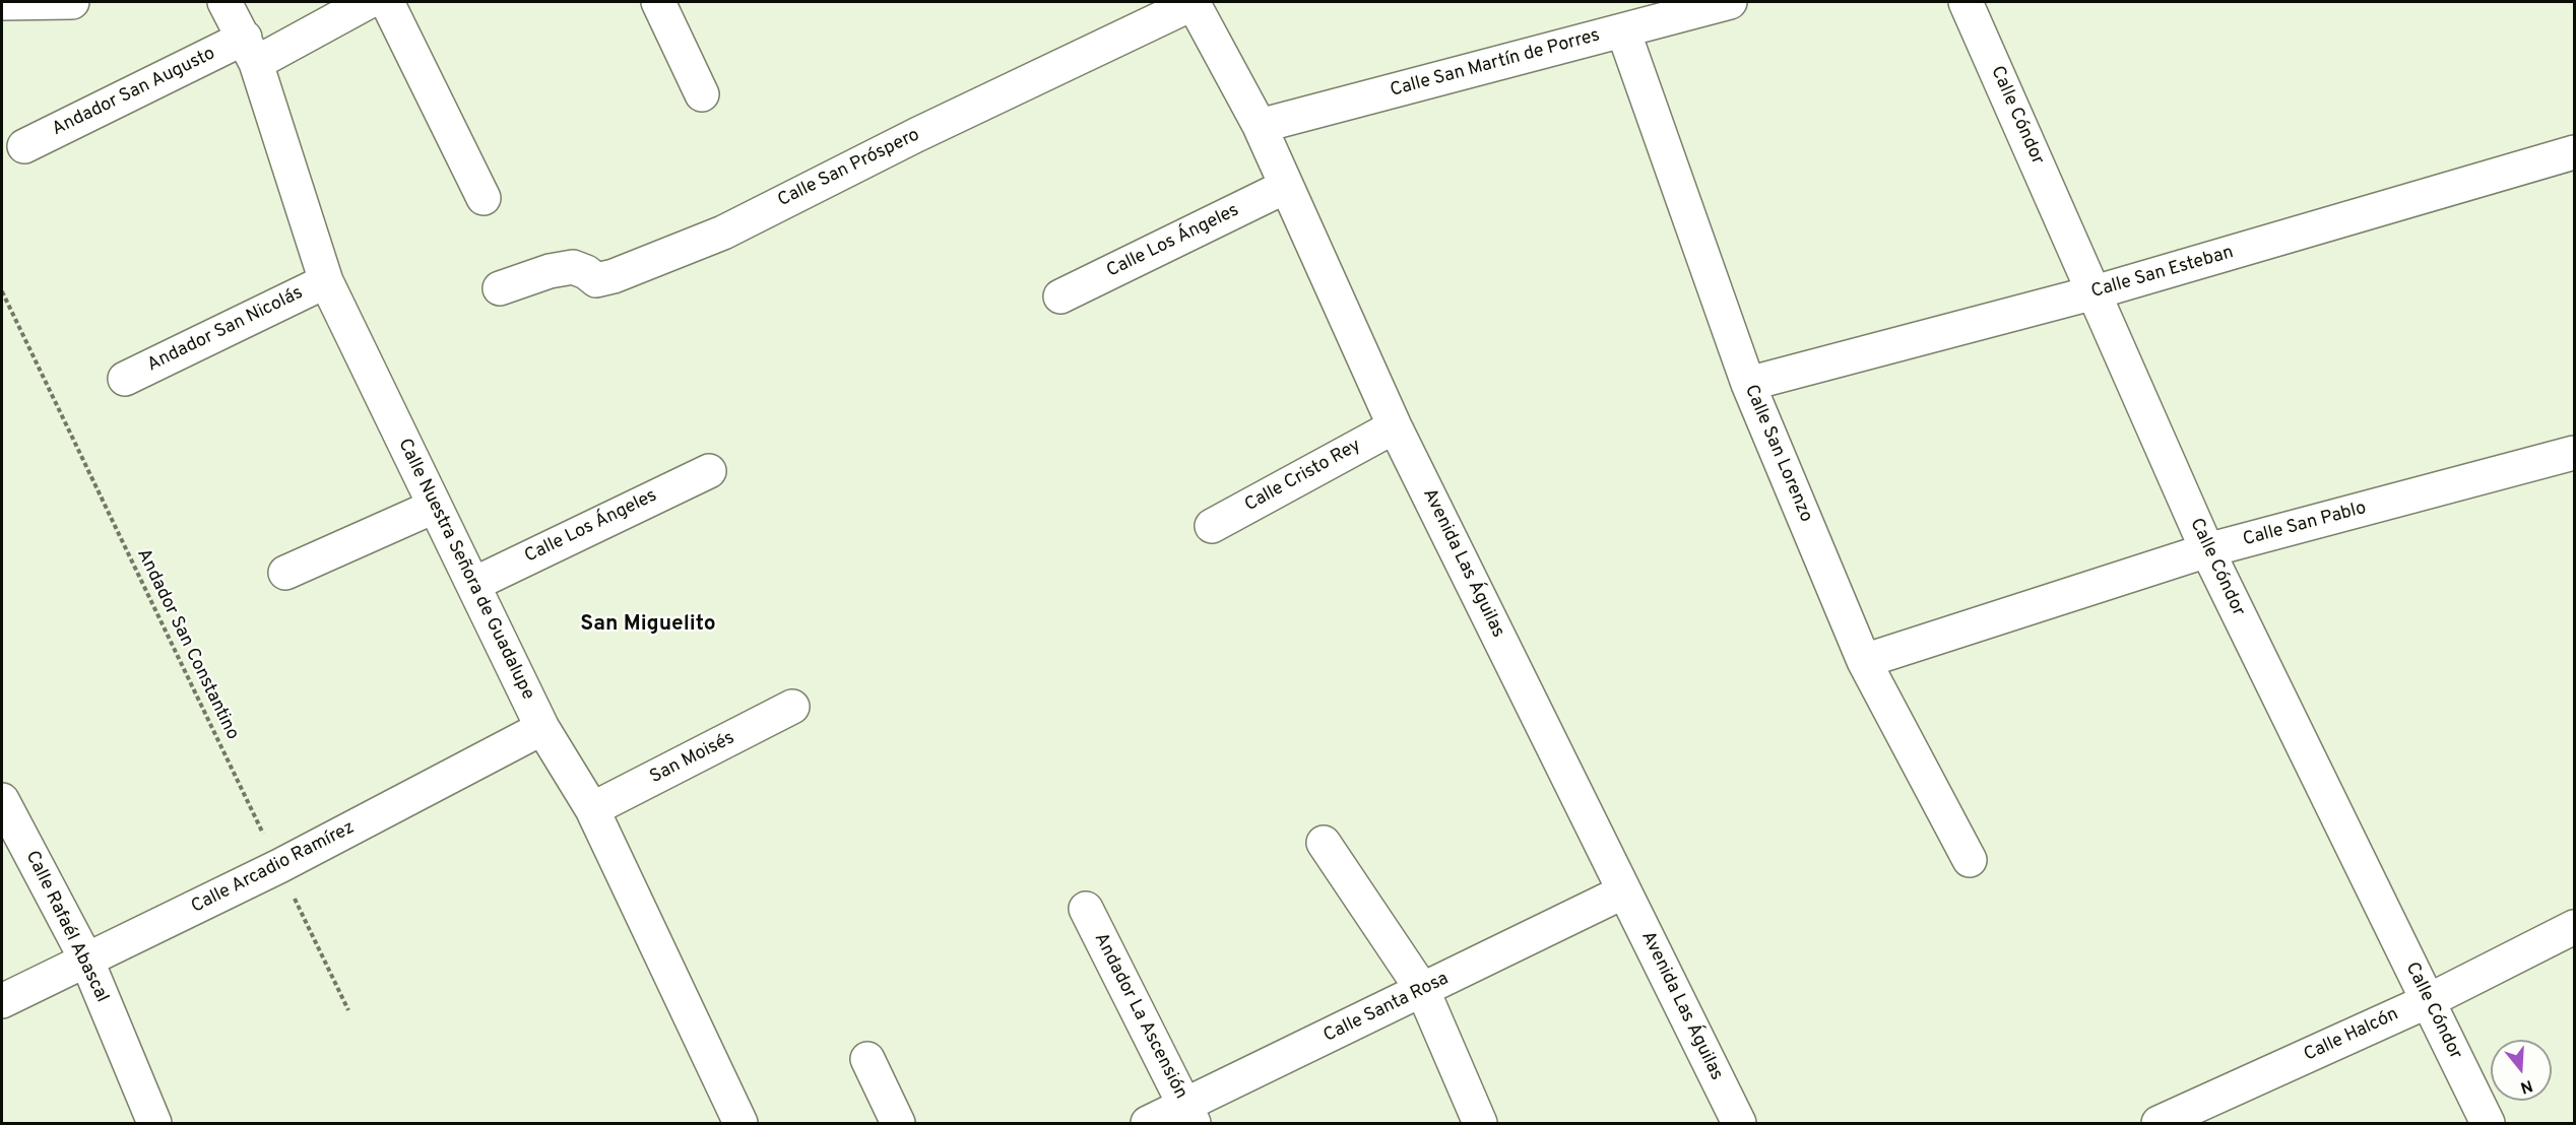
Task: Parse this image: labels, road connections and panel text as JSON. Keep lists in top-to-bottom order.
{
  "streets": {
    "street": [
      "Calle San Martín de Porres",
      "Andador San Augusto",
      "Calle Cóndor",
      "Calle San Próspero",
      "Calle Los Ángeles",
      "Calle San Esteban",
      "Andador San Nicolás",
      "Calle San Lorenzo",
      "Calle Cristo Rey",
      "Calle San Pablo",
      "Avenida Las Águilas",
      "Calle Nuestra Señora de Guadalupe",
      "San Moisés",
      "Calle Arcadio Ramírez",
      "Calle Rafaél Abascal",
      "Calle Santa Rosa",
      "Andador La Ascensión",
      "Calle Halcón"
    ],
    "path": ["Andador San Constantino"]
  },
  "crossings": [
    ["Calle San Martín de Porres", "Calle San Lorenzo"],
    ["Calle San Martín de Porres", "Avenida Las Águilas"],
    ["Andador San Augusto", "Calle Nuestra Señora de Guadalupe"],
    ["Calle Cóndor", "Calle San Esteban"],
    ["Calle Cóndor", "Calle San Pablo"],
    ["Calle Cóndor", "Calle Halcón"],
    ["Calle San Próspero", "Avenida Las Águilas"],
    ["Calle Los Ángeles", "Avenida Las Águilas"],
    ["Calle Los Ángeles", "Calle Nuestra Señora de Guadalupe"],
    ["Calle San Esteban", "Calle San Lorenzo"],
    ["Andador San Nicolás", "Calle Nuestra Señora de Guadalupe"],
    ["Calle San Lorenzo", "Calle San Pablo"],
    ["Calle Cristo Rey", "Avenida Las Águilas"],
    ["Avenida Las Águilas", "Calle Santa Rosa"],
    ["Calle Nuestra Señora de Guadalupe", "San Moisés"],
    ["Calle Nuestra Señora de Guadalupe", "Calle Arcadio Ramírez"],
    ["Andador San Constantino", "Calle Arcadio Ramírez"],
    ["Calle Arcadio Ramírez", "Calle Rafaél Abascal"],
    ["Calle Santa Rosa", "Andador La Ascensión"]
  ],
  "districts": ["San Miguelito"],
  "north": "bottom"
}
